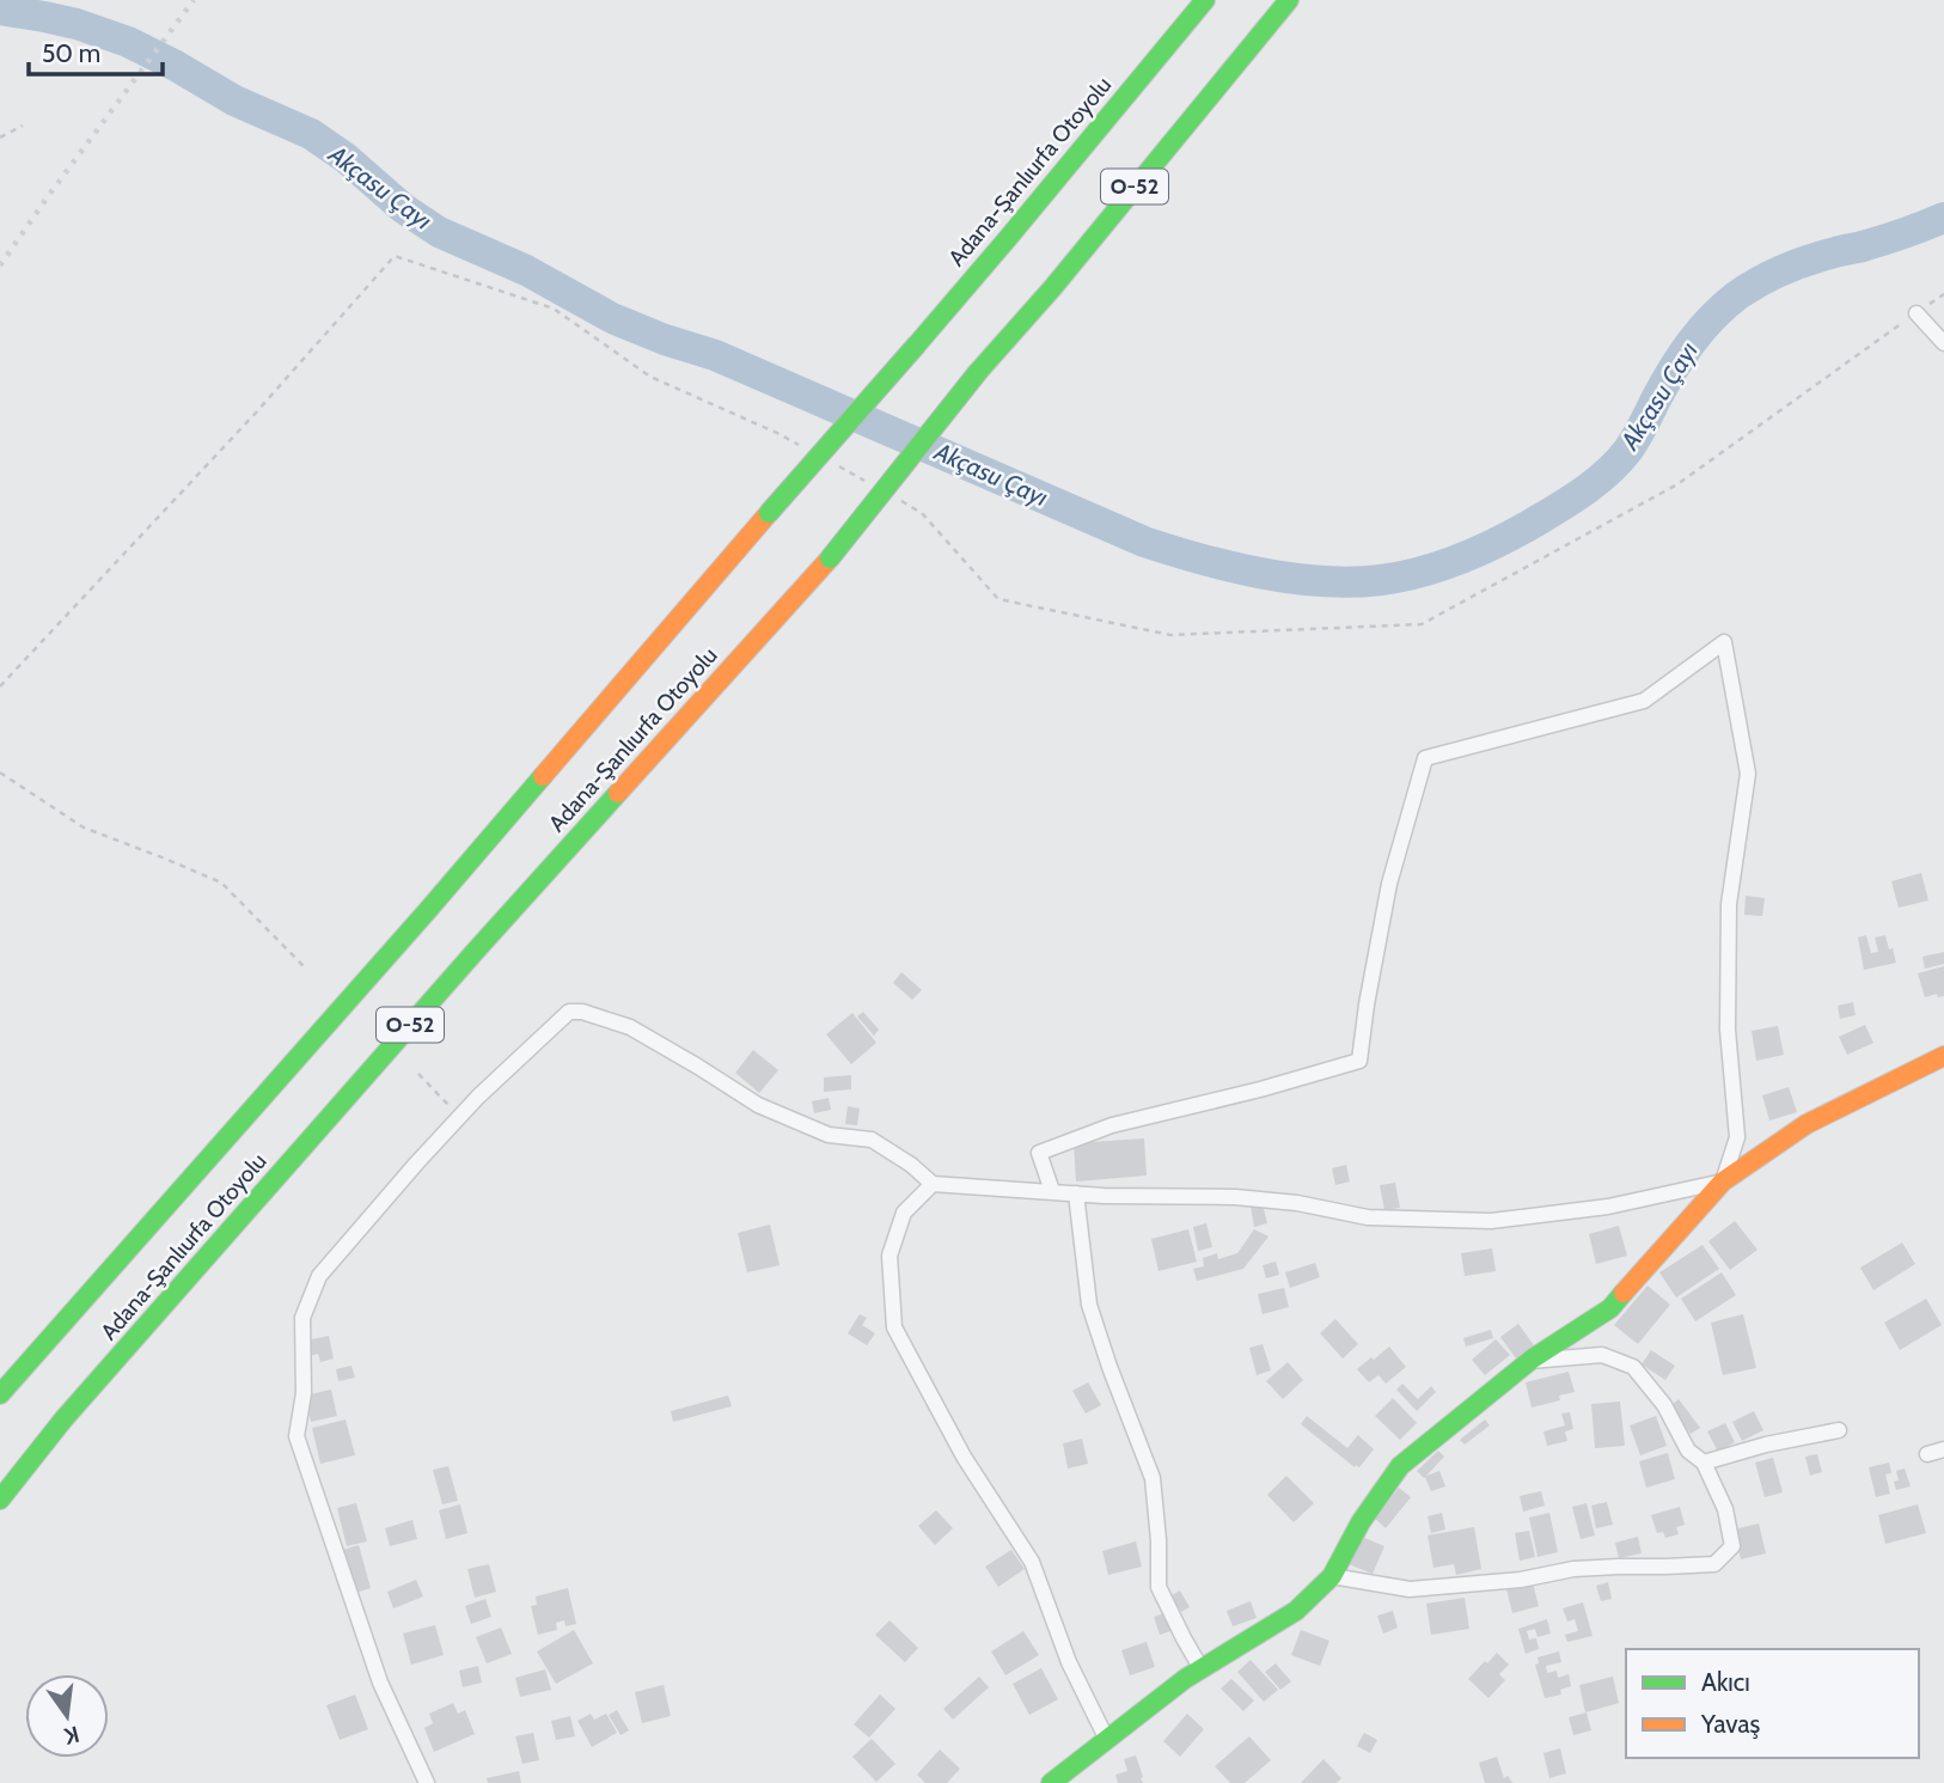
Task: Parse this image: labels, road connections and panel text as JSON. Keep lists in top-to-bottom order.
{
  "streets": {
    "main road": ["Adana-Şanlıurfa Otoyolu", "O-52"]
  },
  "water": ["Akçasu Çayı"],
  "legend": ["Akıcı", "Yavaş"],
  "scale_bar": "50 m",
  "north": "bottom"
}
